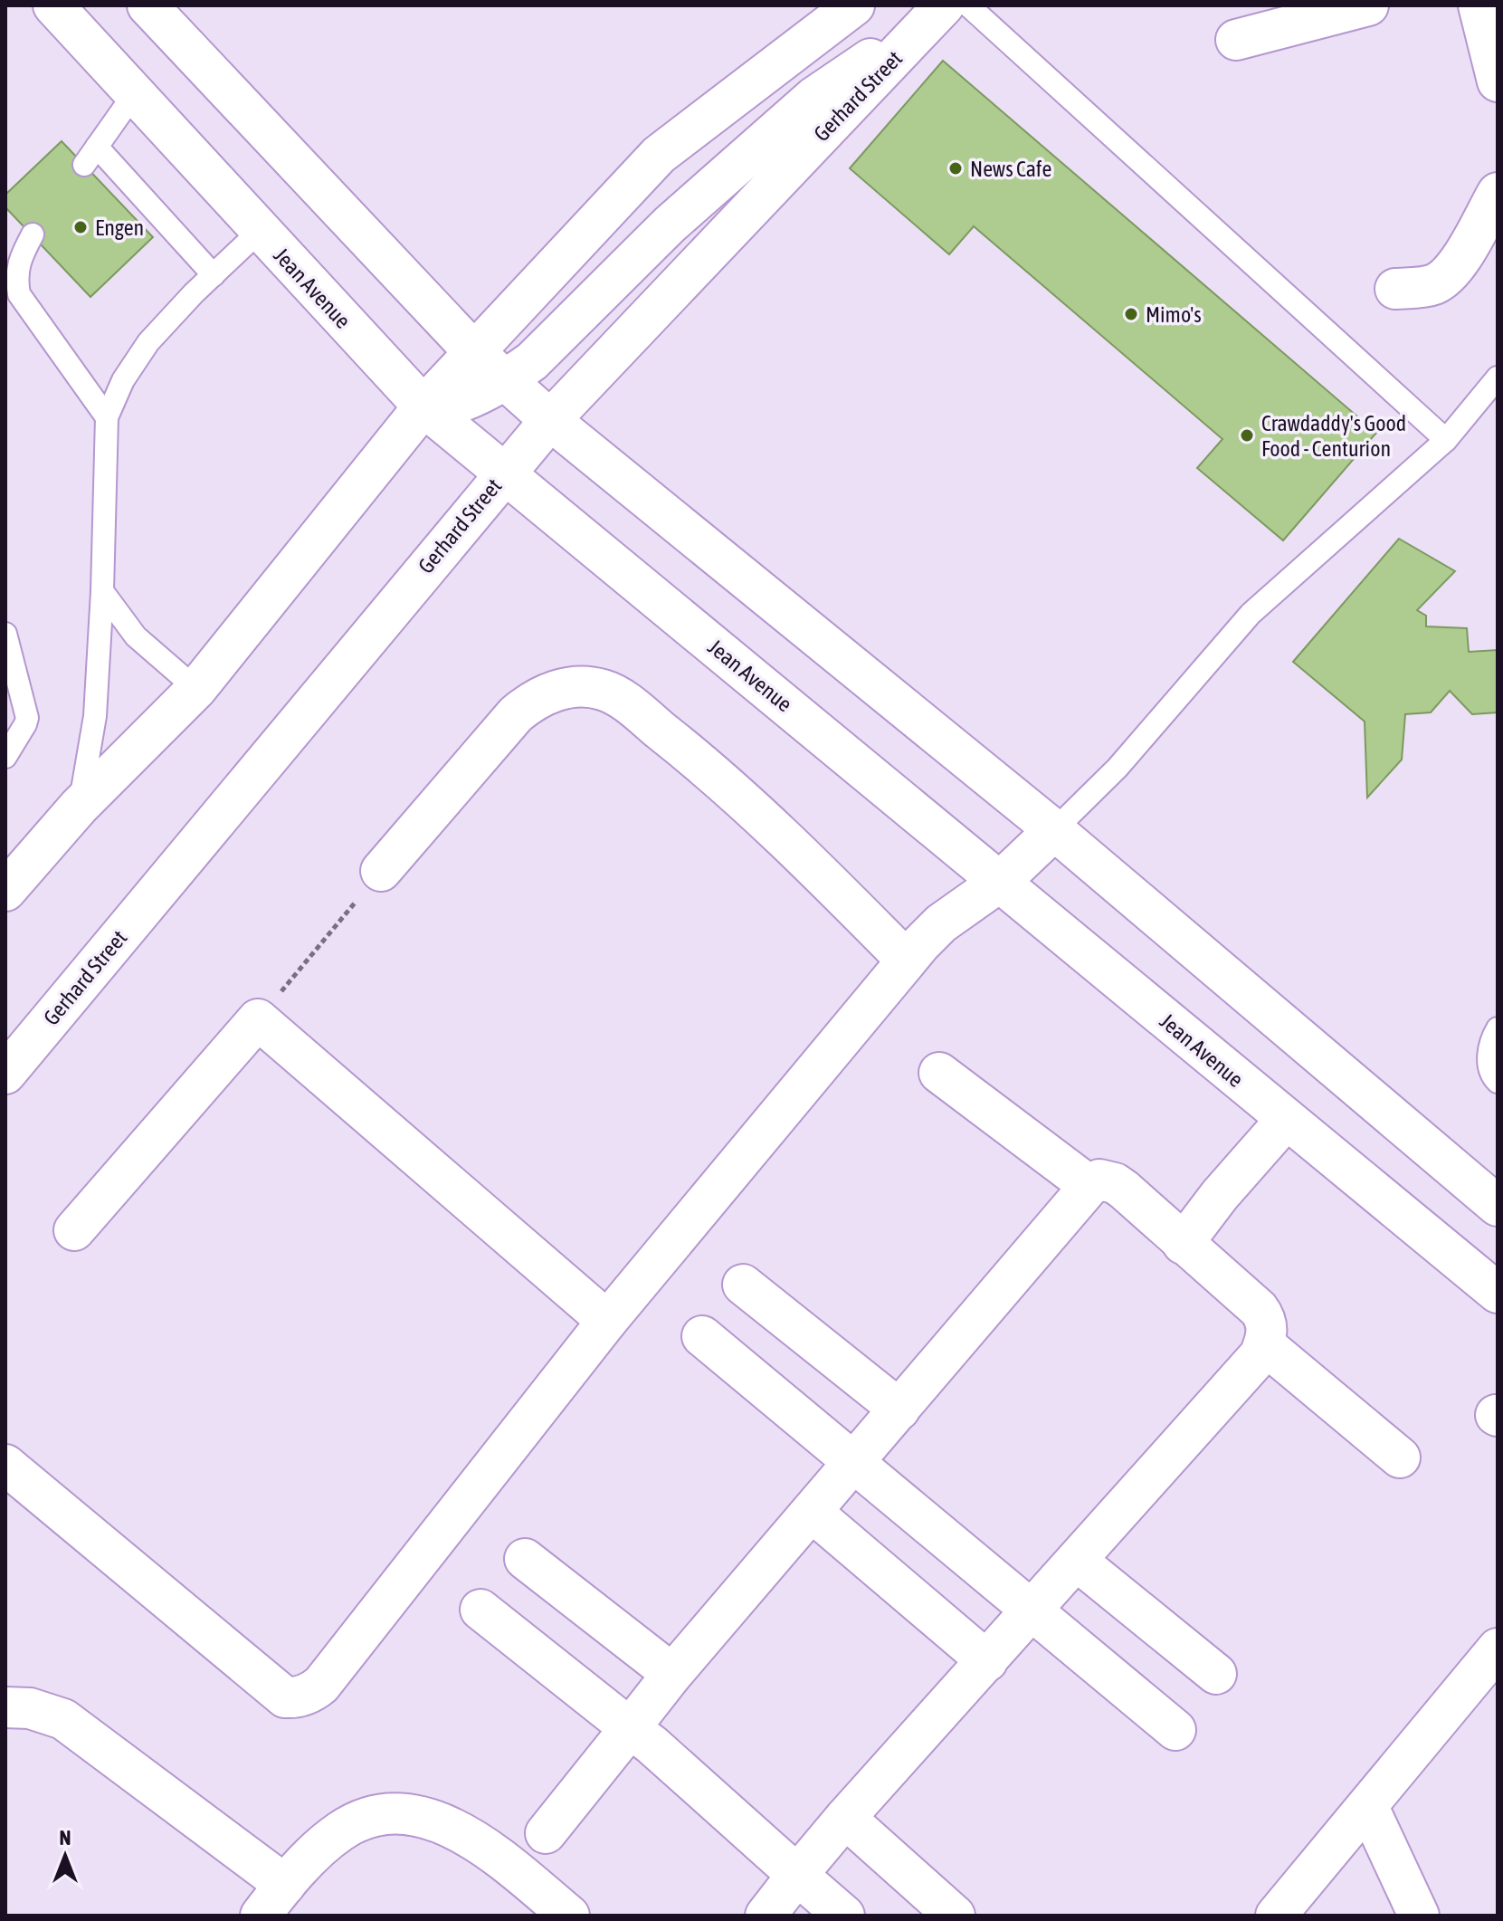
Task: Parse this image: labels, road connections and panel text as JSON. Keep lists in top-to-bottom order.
{
  "streets": {
    "street": ["Gerhard Street", "Jean Avenue"]
  },
  "crossings": [
    ["Gerhard Street", "Jean Avenue"]
  ],
  "places": [
    "News Cafe",
    "Engen",
    "Mimo's",
    "Crawdaddy's Good Food - Centurion"
  ],
  "north": "top"
}
